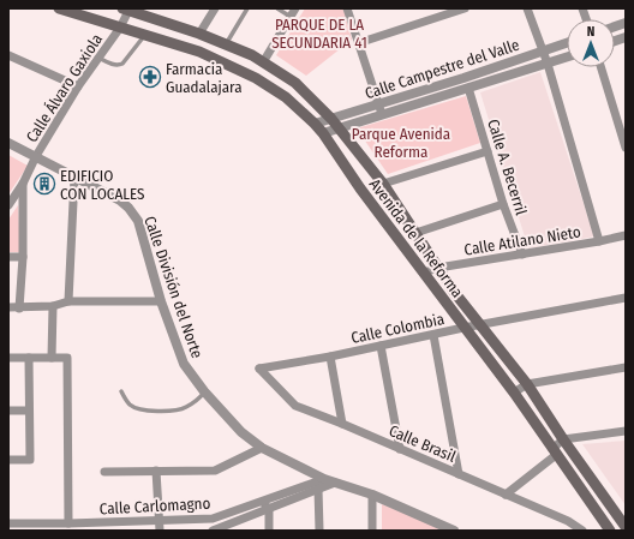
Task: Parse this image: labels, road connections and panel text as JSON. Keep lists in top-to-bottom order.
{
  "streets": {
    "main road": ["Avenida de la Reforma"],
    "street": [
      "Calle Campestre del Valle",
      "Calle Álvaro Gaxiola",
      "Calle A. Becerril",
      "Calle Atilano Nieto",
      "Calle División del Norte",
      "Calle Colombia",
      "Calle Brasil",
      "Calle Carlomagno"
    ]
  },
  "crossings": [
    ["Calle Campestre del Valle", "Calle A. Becerril"],
    ["Calle Campestre del Valle", "Avenida de la Reforma"],
    ["Calle Álvaro Gaxiola", "Avenida de la Reforma"],
    ["Calle Álvaro Gaxiola", "Calle División del Norte"],
    ["Calle A. Becerril", "Calle Atilano Nieto"],
    ["Avenida de la Reforma", "Calle Atilano Nieto"],
    ["Avenida de la Reforma", "Calle Colombia"],
    ["Calle División del Norte", "Calle Carlomagno"],
    ["Calle Colombia", "Calle Brasil"]
  ],
  "parks": ["PARQUE DE LA SECUNDARIA 41", "Parque Avenida Reforma"],
  "places": {
    "pharmacy": ["Farmacia Guadalajara"],
    "building": ["EDIFICIO CON LOCALES"]
  },
  "north": "top"
}
